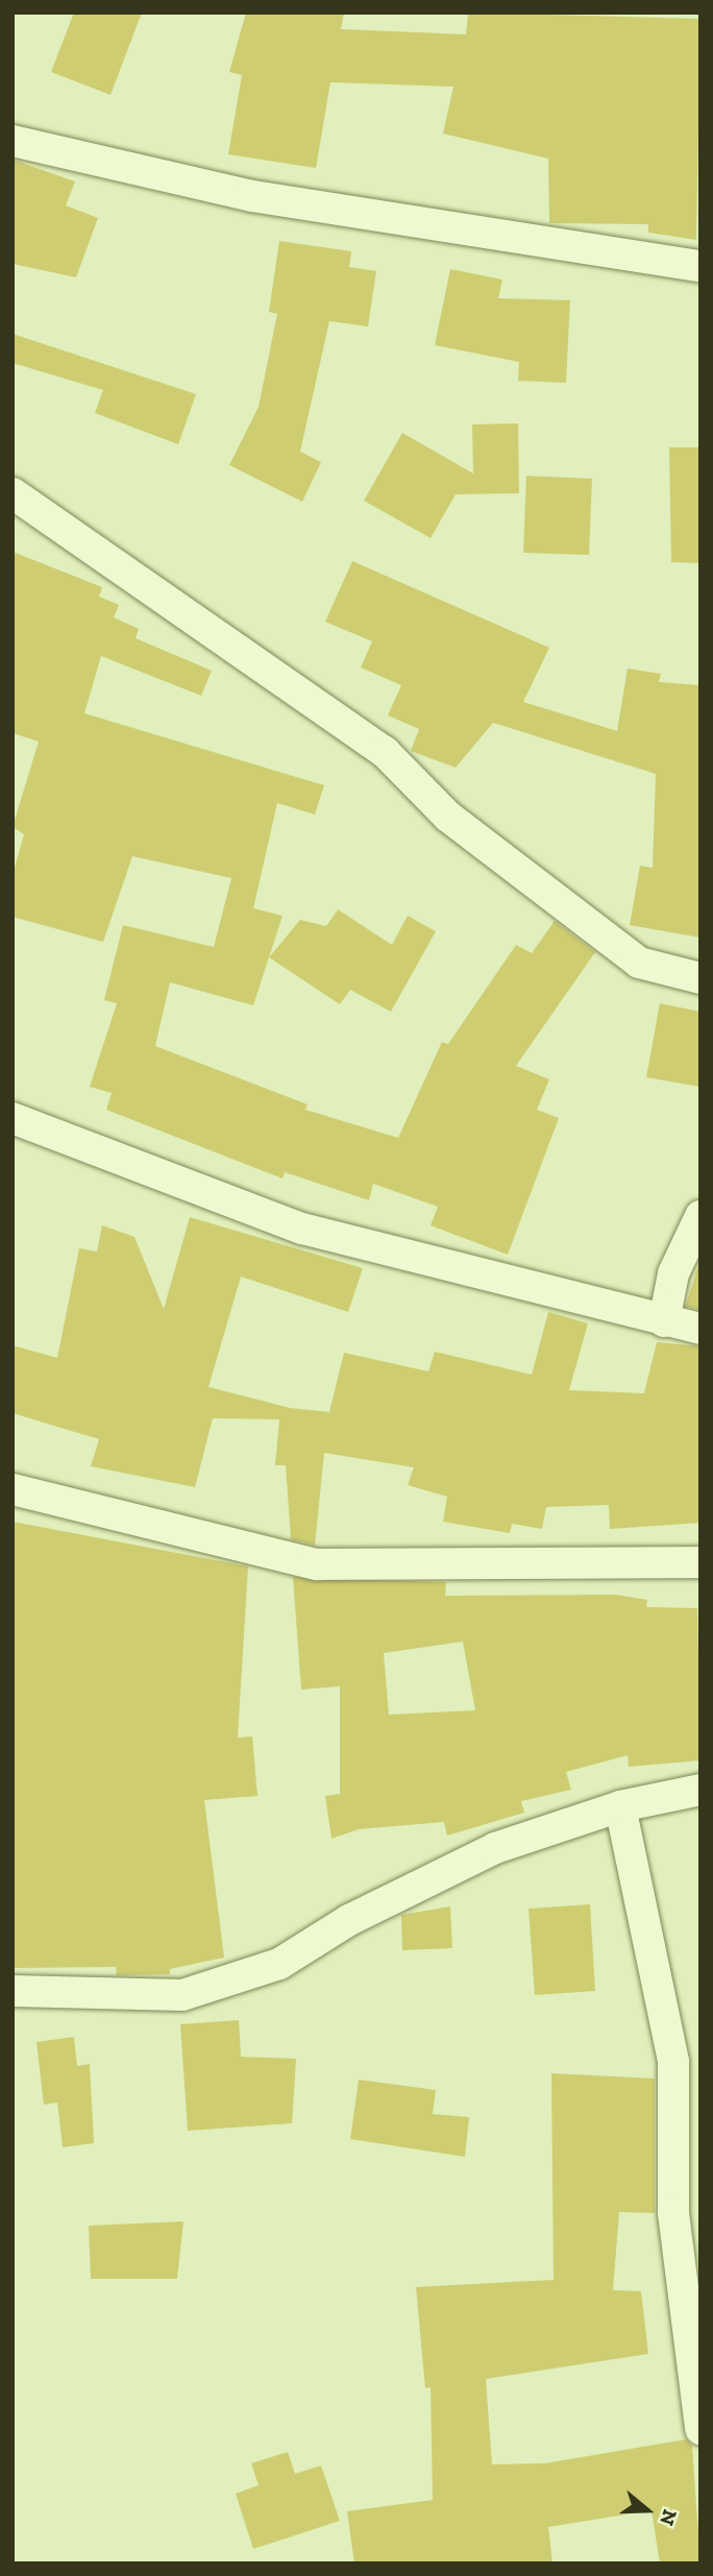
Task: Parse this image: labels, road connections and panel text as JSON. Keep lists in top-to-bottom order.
{
  "north": "right"
}
